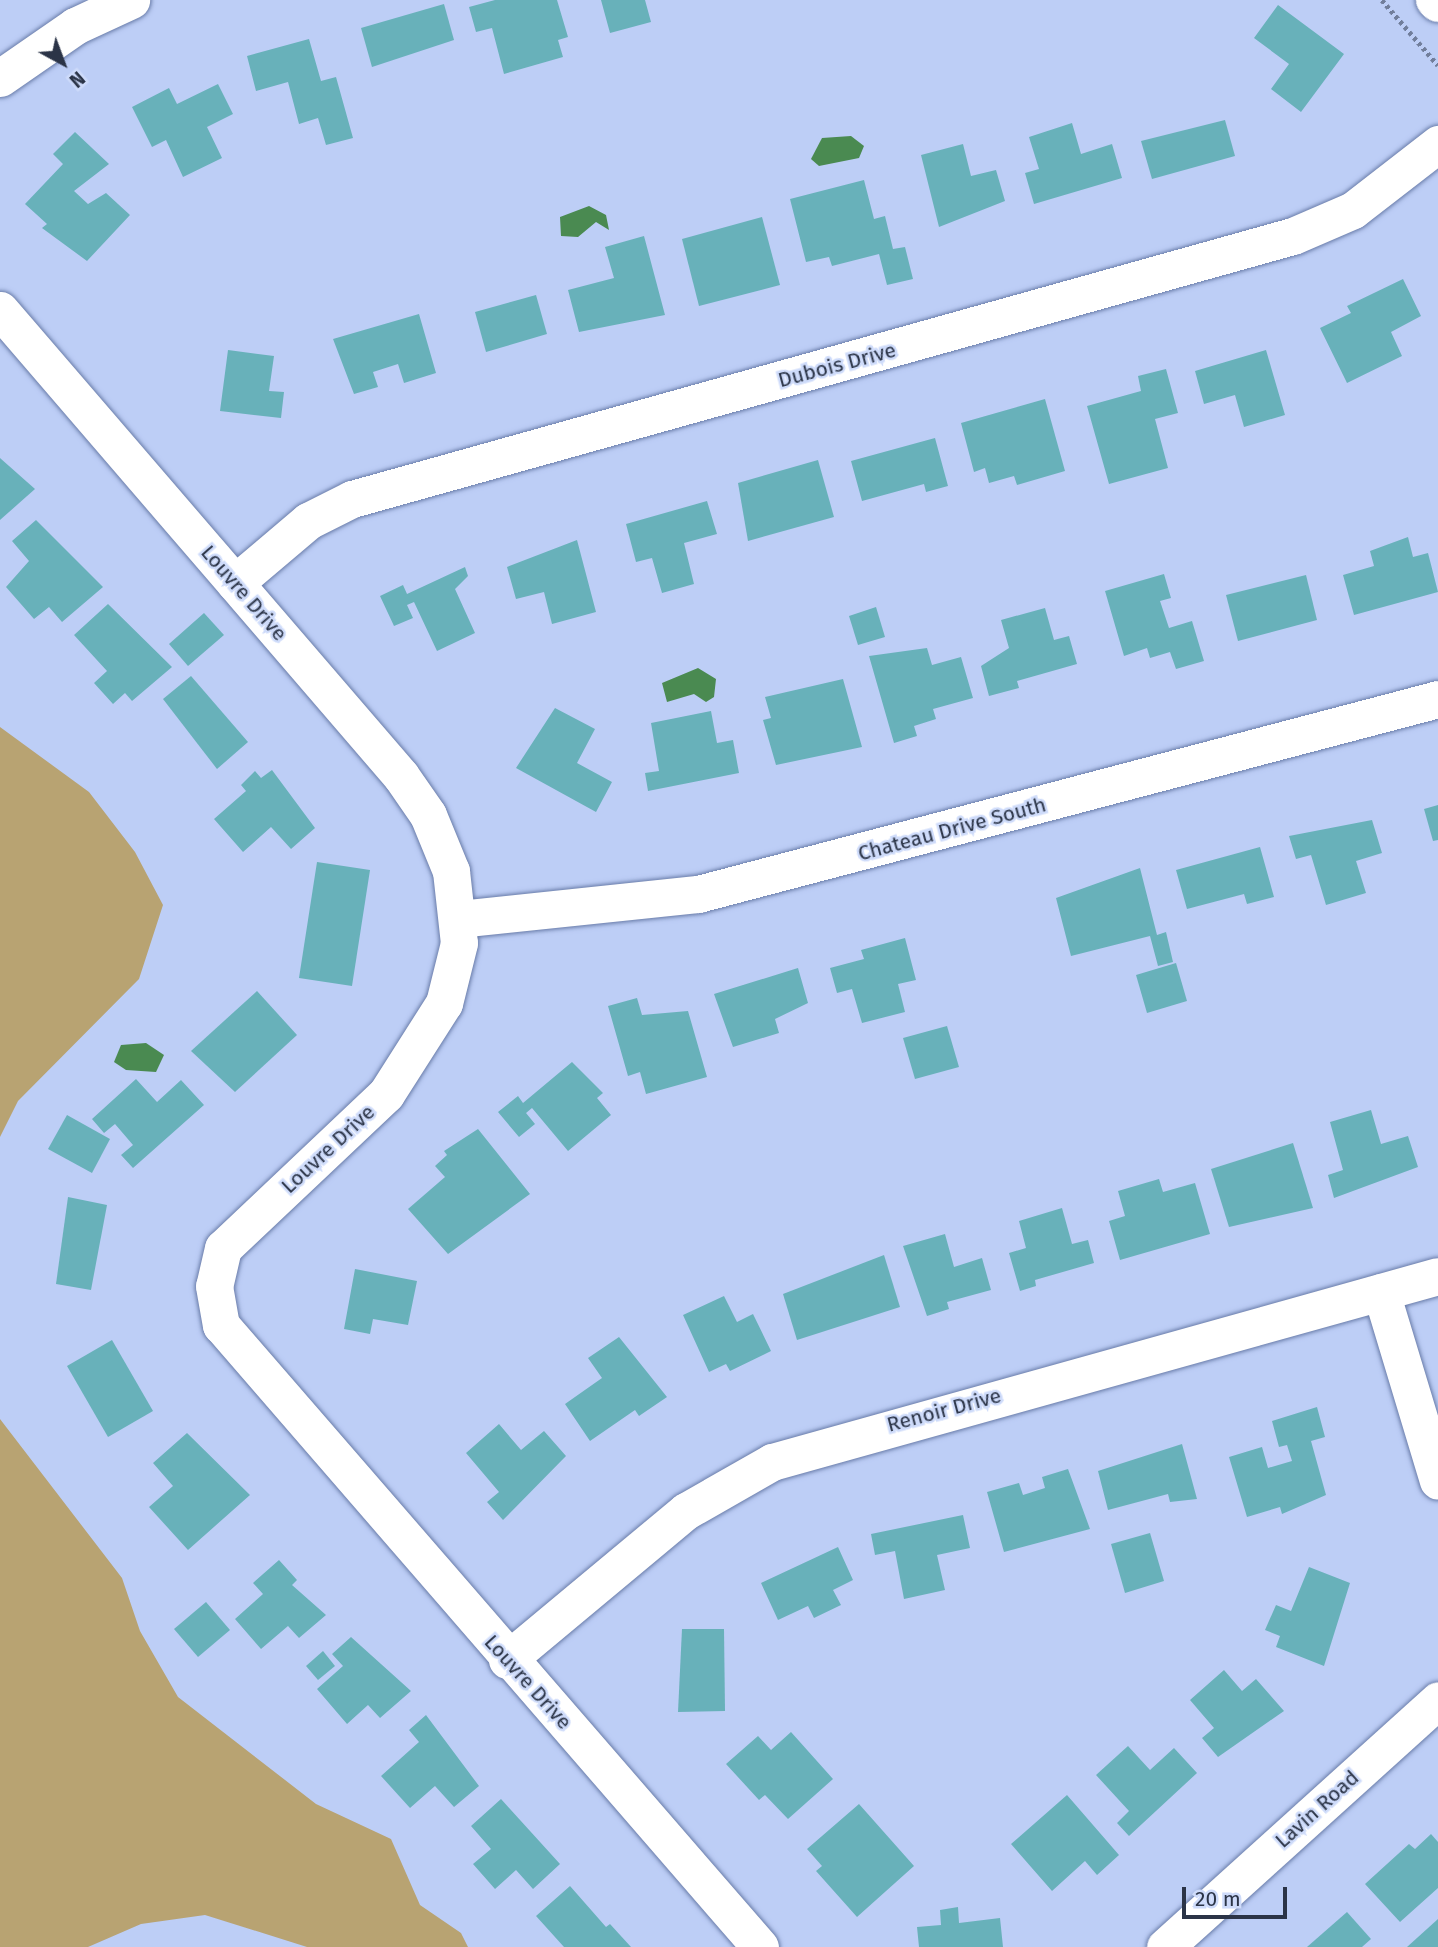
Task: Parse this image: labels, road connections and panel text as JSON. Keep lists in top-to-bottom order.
{
  "streets": {
    "street": [
      "Dubois Drive",
      "Louvre Drive",
      "Chateau Drive South",
      "Renoir Drive",
      "Lavin Road"
    ]
  },
  "crossings": [
    ["Dubois Drive", "Louvre Drive"],
    ["Louvre Drive", "Chateau Drive South"],
    ["Louvre Drive", "Renoir Drive"]
  ],
  "scale_bar": "20 m",
  "north": "bottom right"
}
